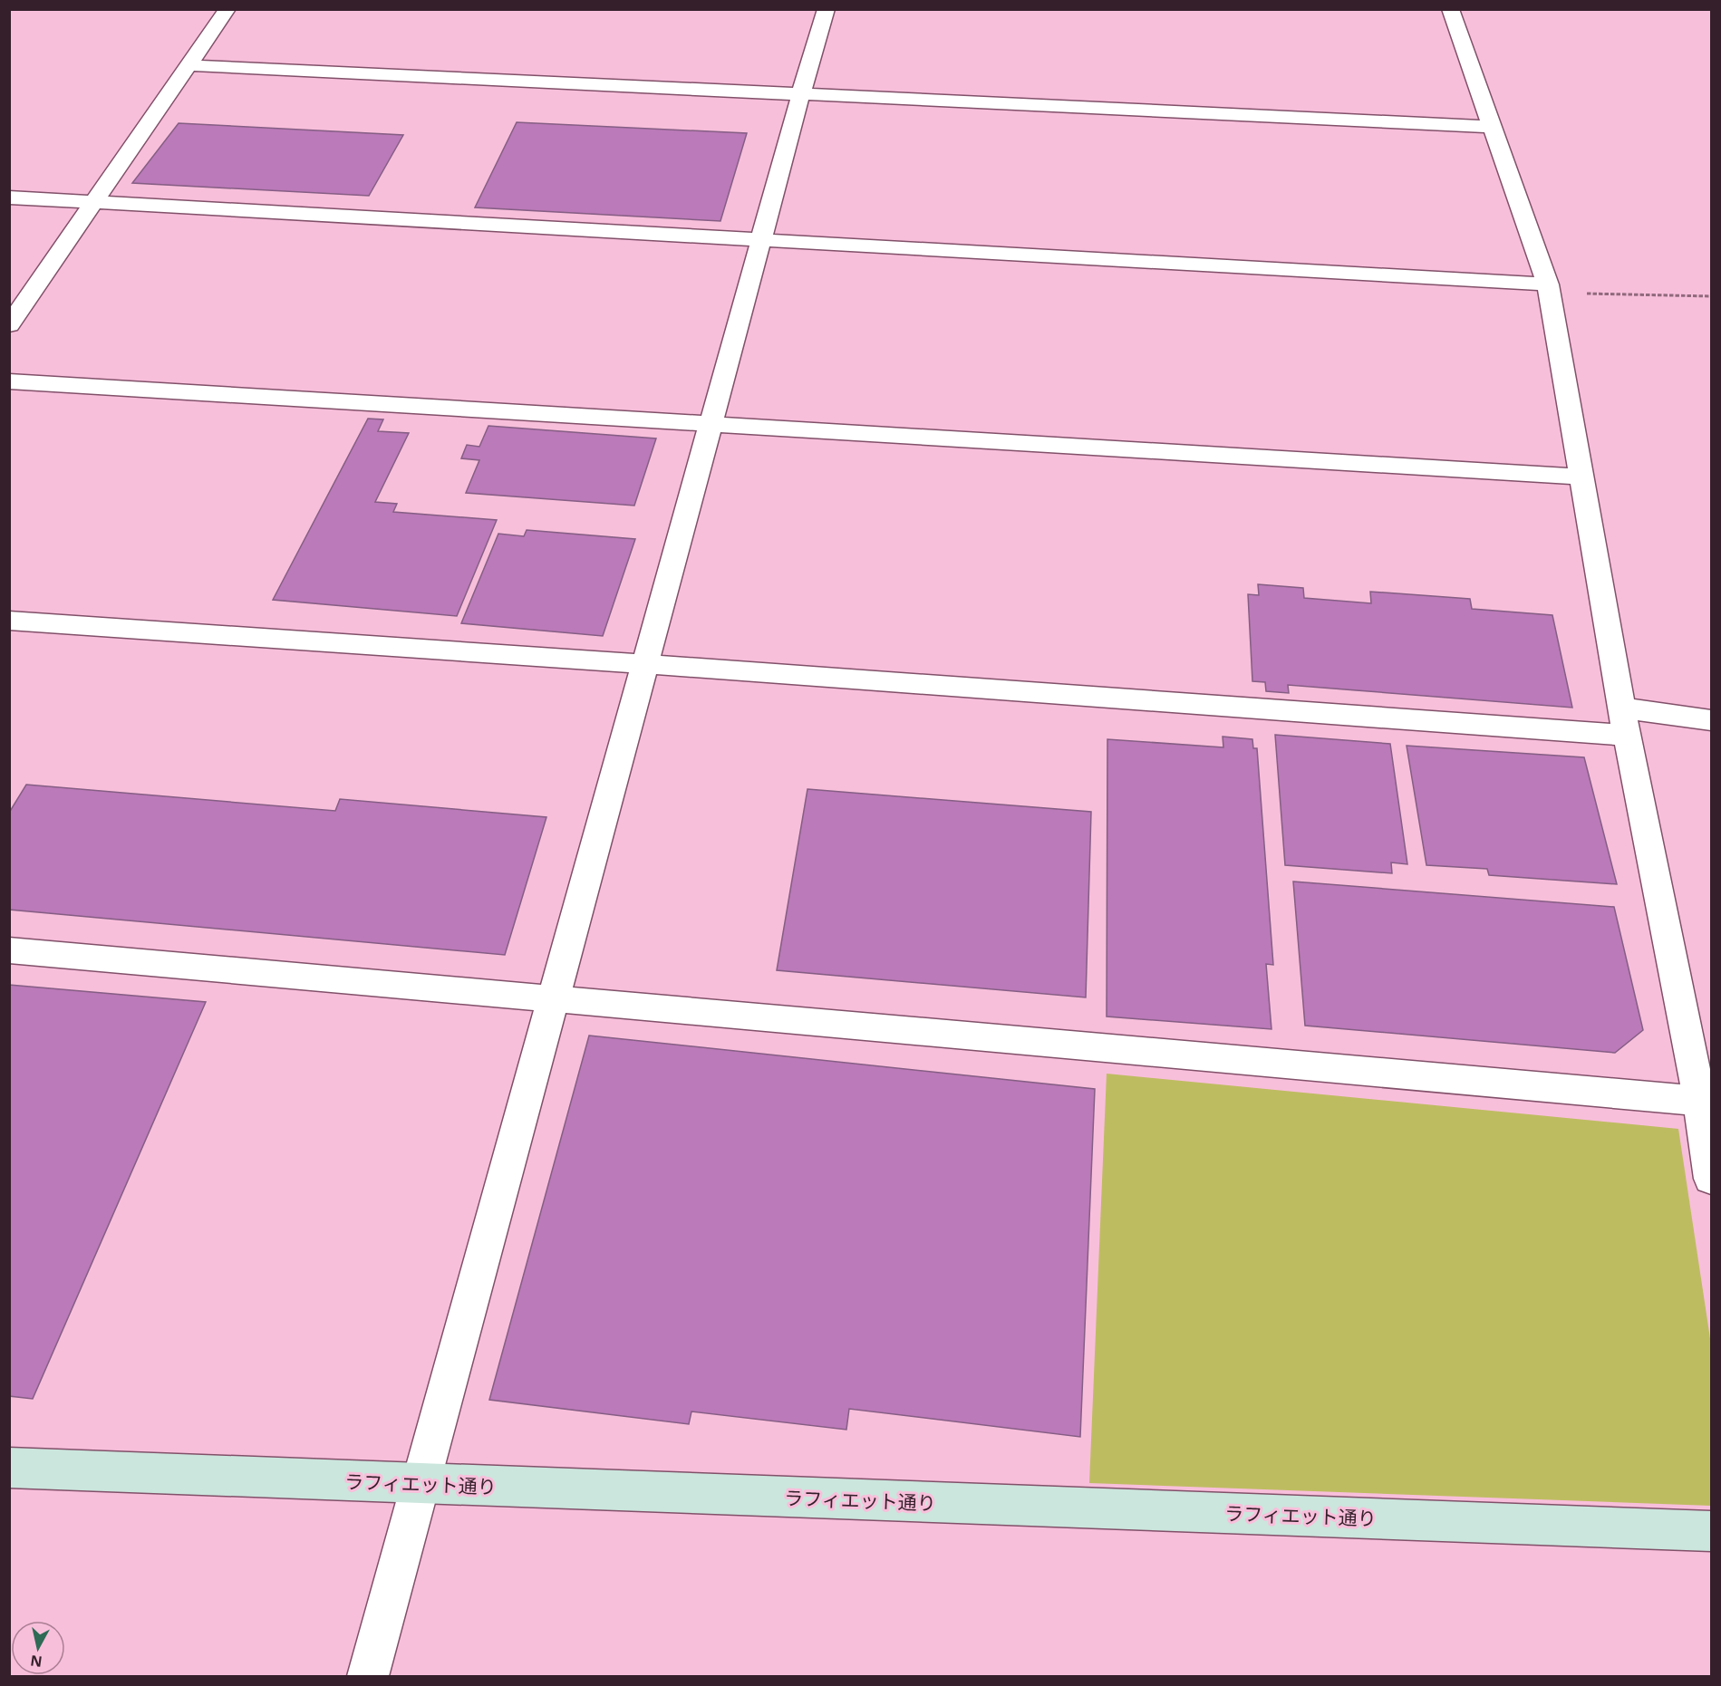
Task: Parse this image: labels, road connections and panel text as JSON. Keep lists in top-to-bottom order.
{
  "streets": {
    "street": ["ラフィエット通り"]
  },
  "north": "bottom"
}
